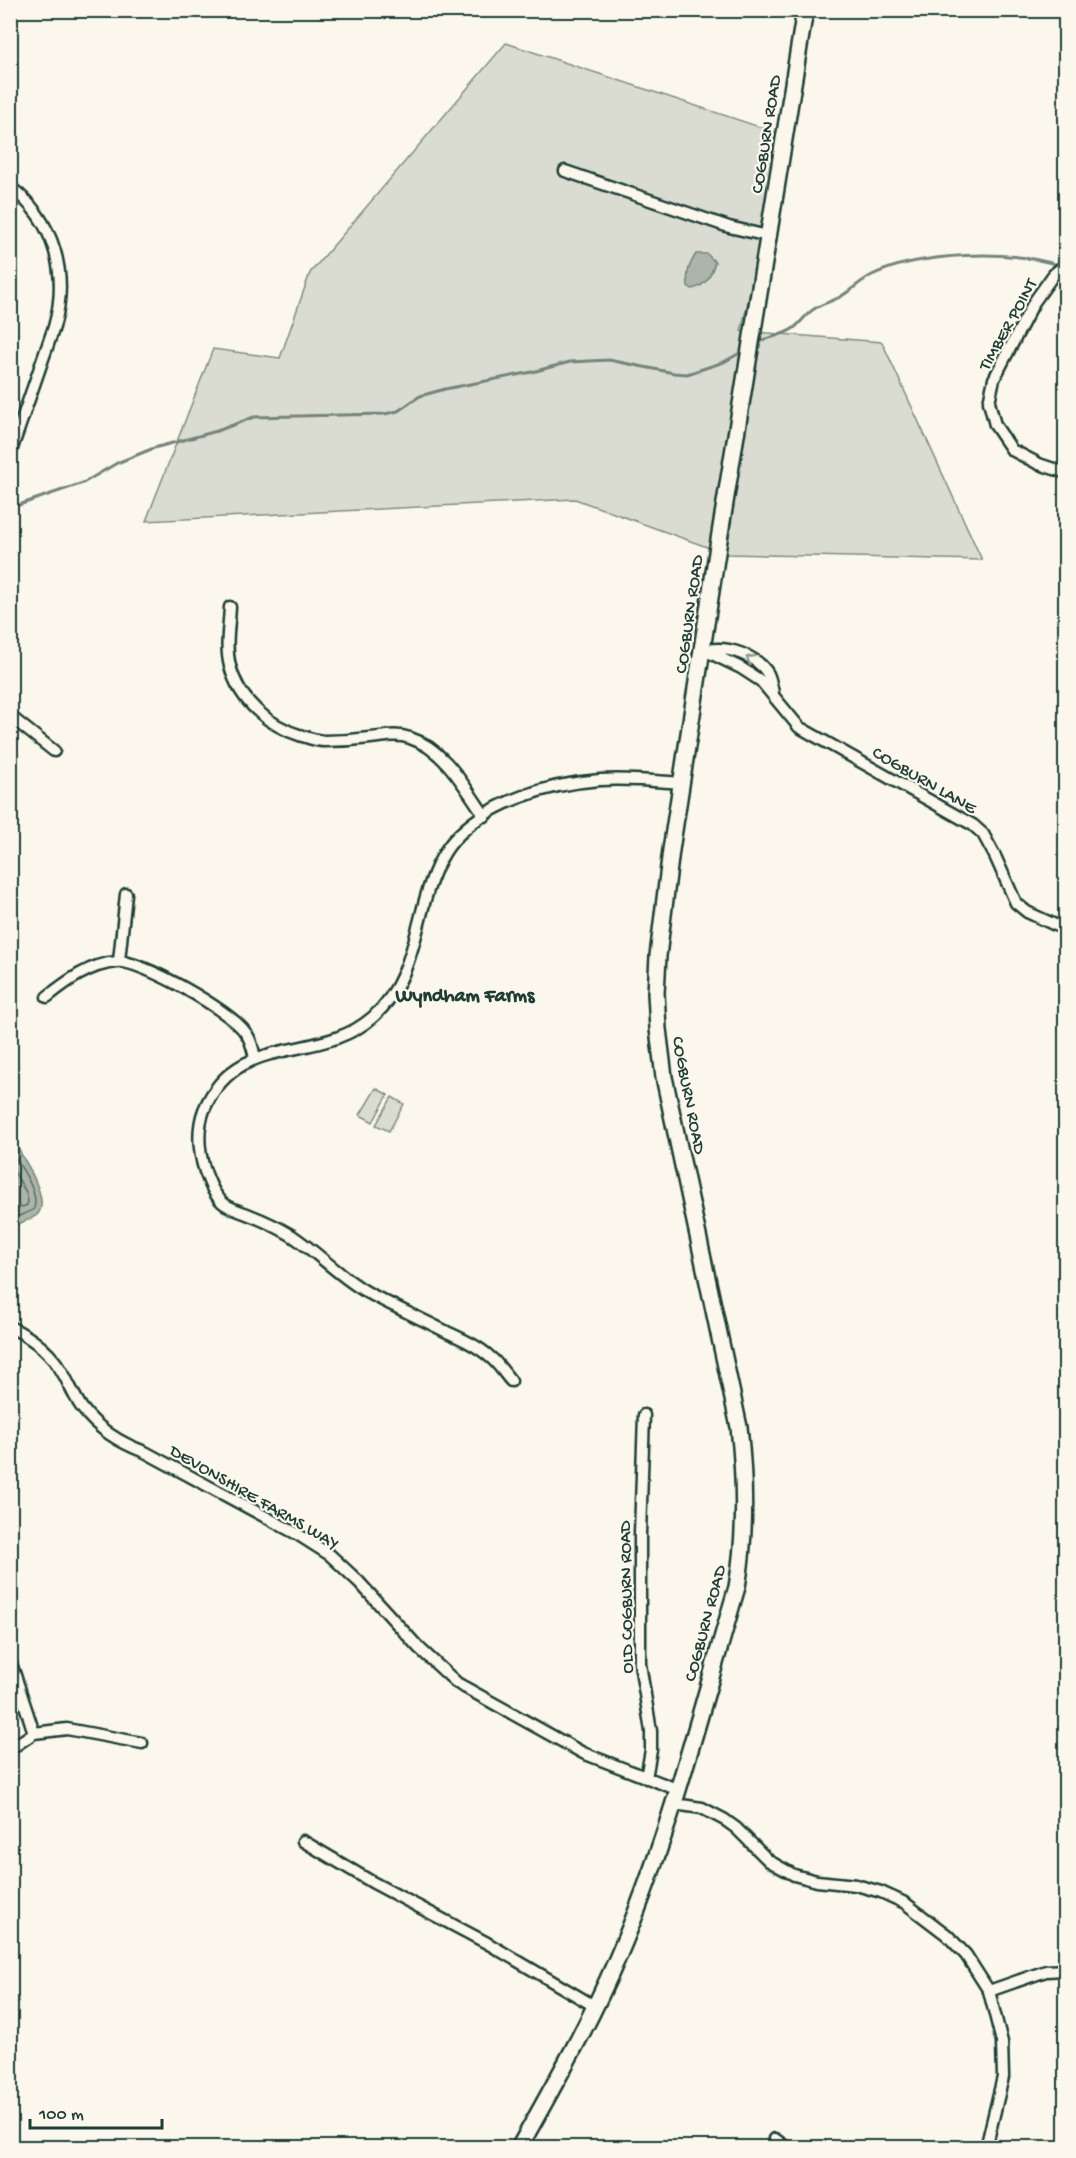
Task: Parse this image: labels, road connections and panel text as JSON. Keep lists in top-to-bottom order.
{
  "streets": {
    "street": [
      "COGBURN ROAD",
      "TIMBER POINT",
      "COGBURN LANE",
      "DEVONSHIRE FARMS WAY",
      "OLD COGBURN ROAD"
    ]
  },
  "crossings": [
    ["COGBURN ROAD", "COGBURN LANE"],
    ["COGBURN ROAD", "DEVONSHIRE FARMS WAY"],
    ["DEVONSHIRE FARMS WAY", "OLD COGBURN ROAD"]
  ],
  "districts": ["Wyndham Farms"],
  "scale_bar": "100 m"
}
